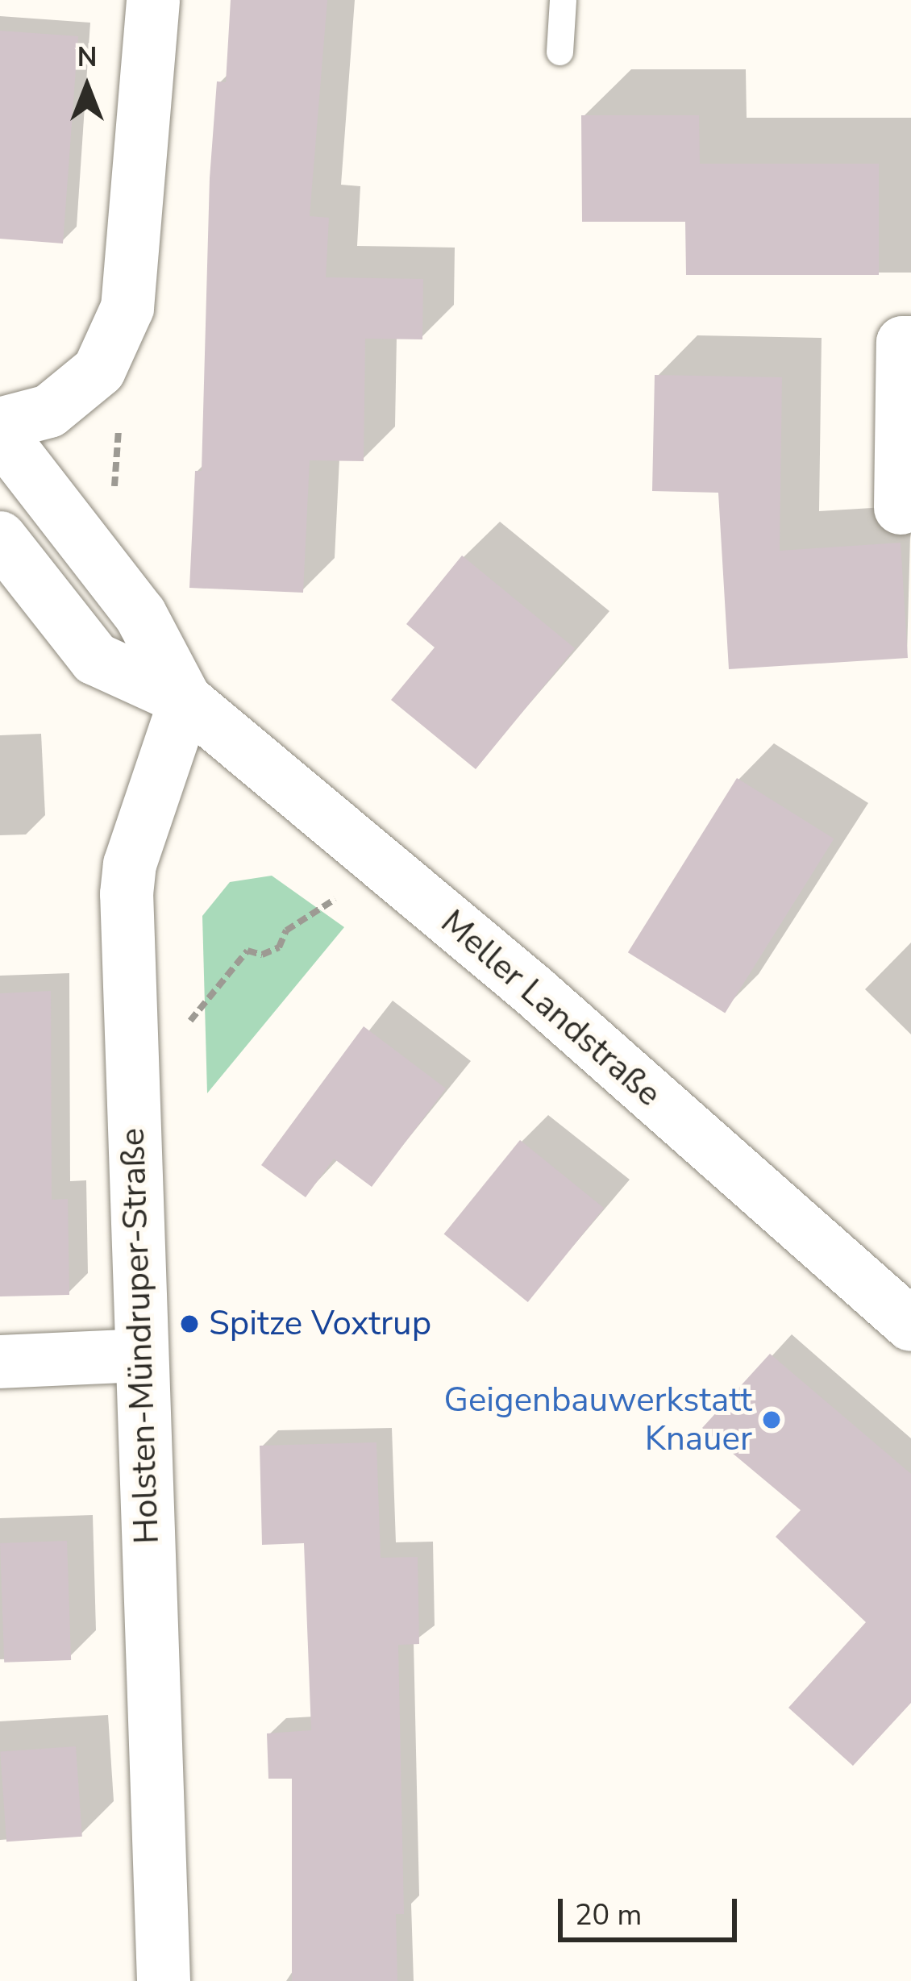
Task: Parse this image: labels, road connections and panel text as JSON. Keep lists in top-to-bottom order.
{
  "streets": {
    "street": ["Meller Landstraße", "Holsten-Mündruper-Straße"]
  },
  "crossings": [
    ["Meller Landstraße", "Holsten-Mündruper-Straße"]
  ],
  "places": ["Spitze Voxtrup", "Geigenbauwerkstatt Knauer"],
  "scale_bar": "20 m",
  "north": "top"
}
